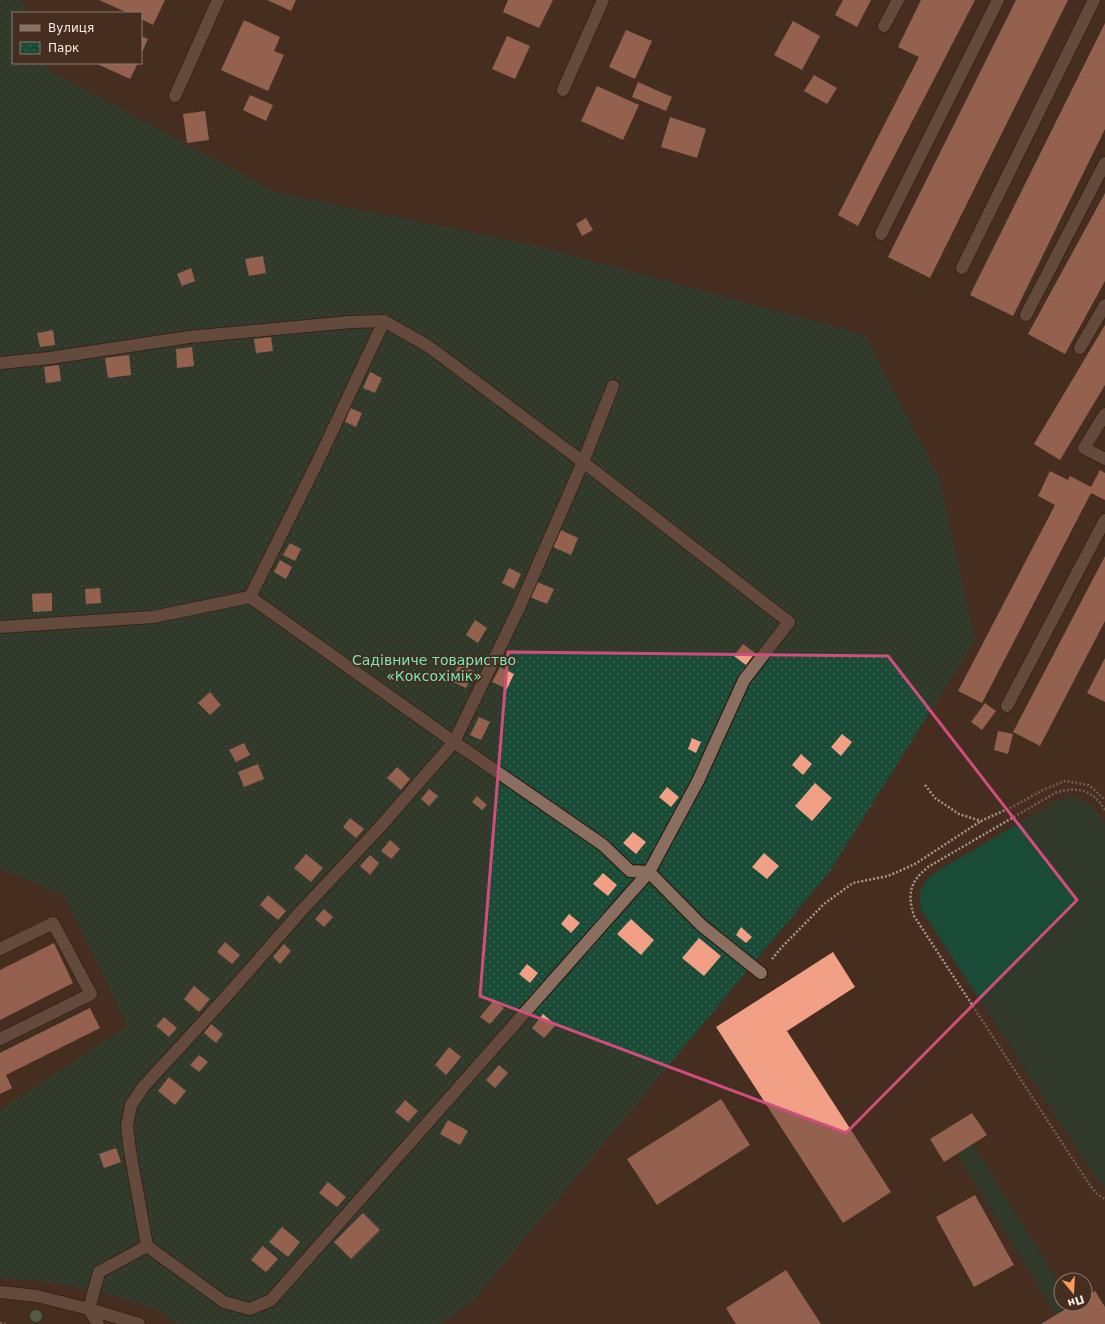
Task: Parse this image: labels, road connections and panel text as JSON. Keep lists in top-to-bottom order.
{
  "parks": ["Садівниче товариство «Коксохімік»"],
  "legend": ["Вулиця", "Парк"],
  "north": "bottom"
}
